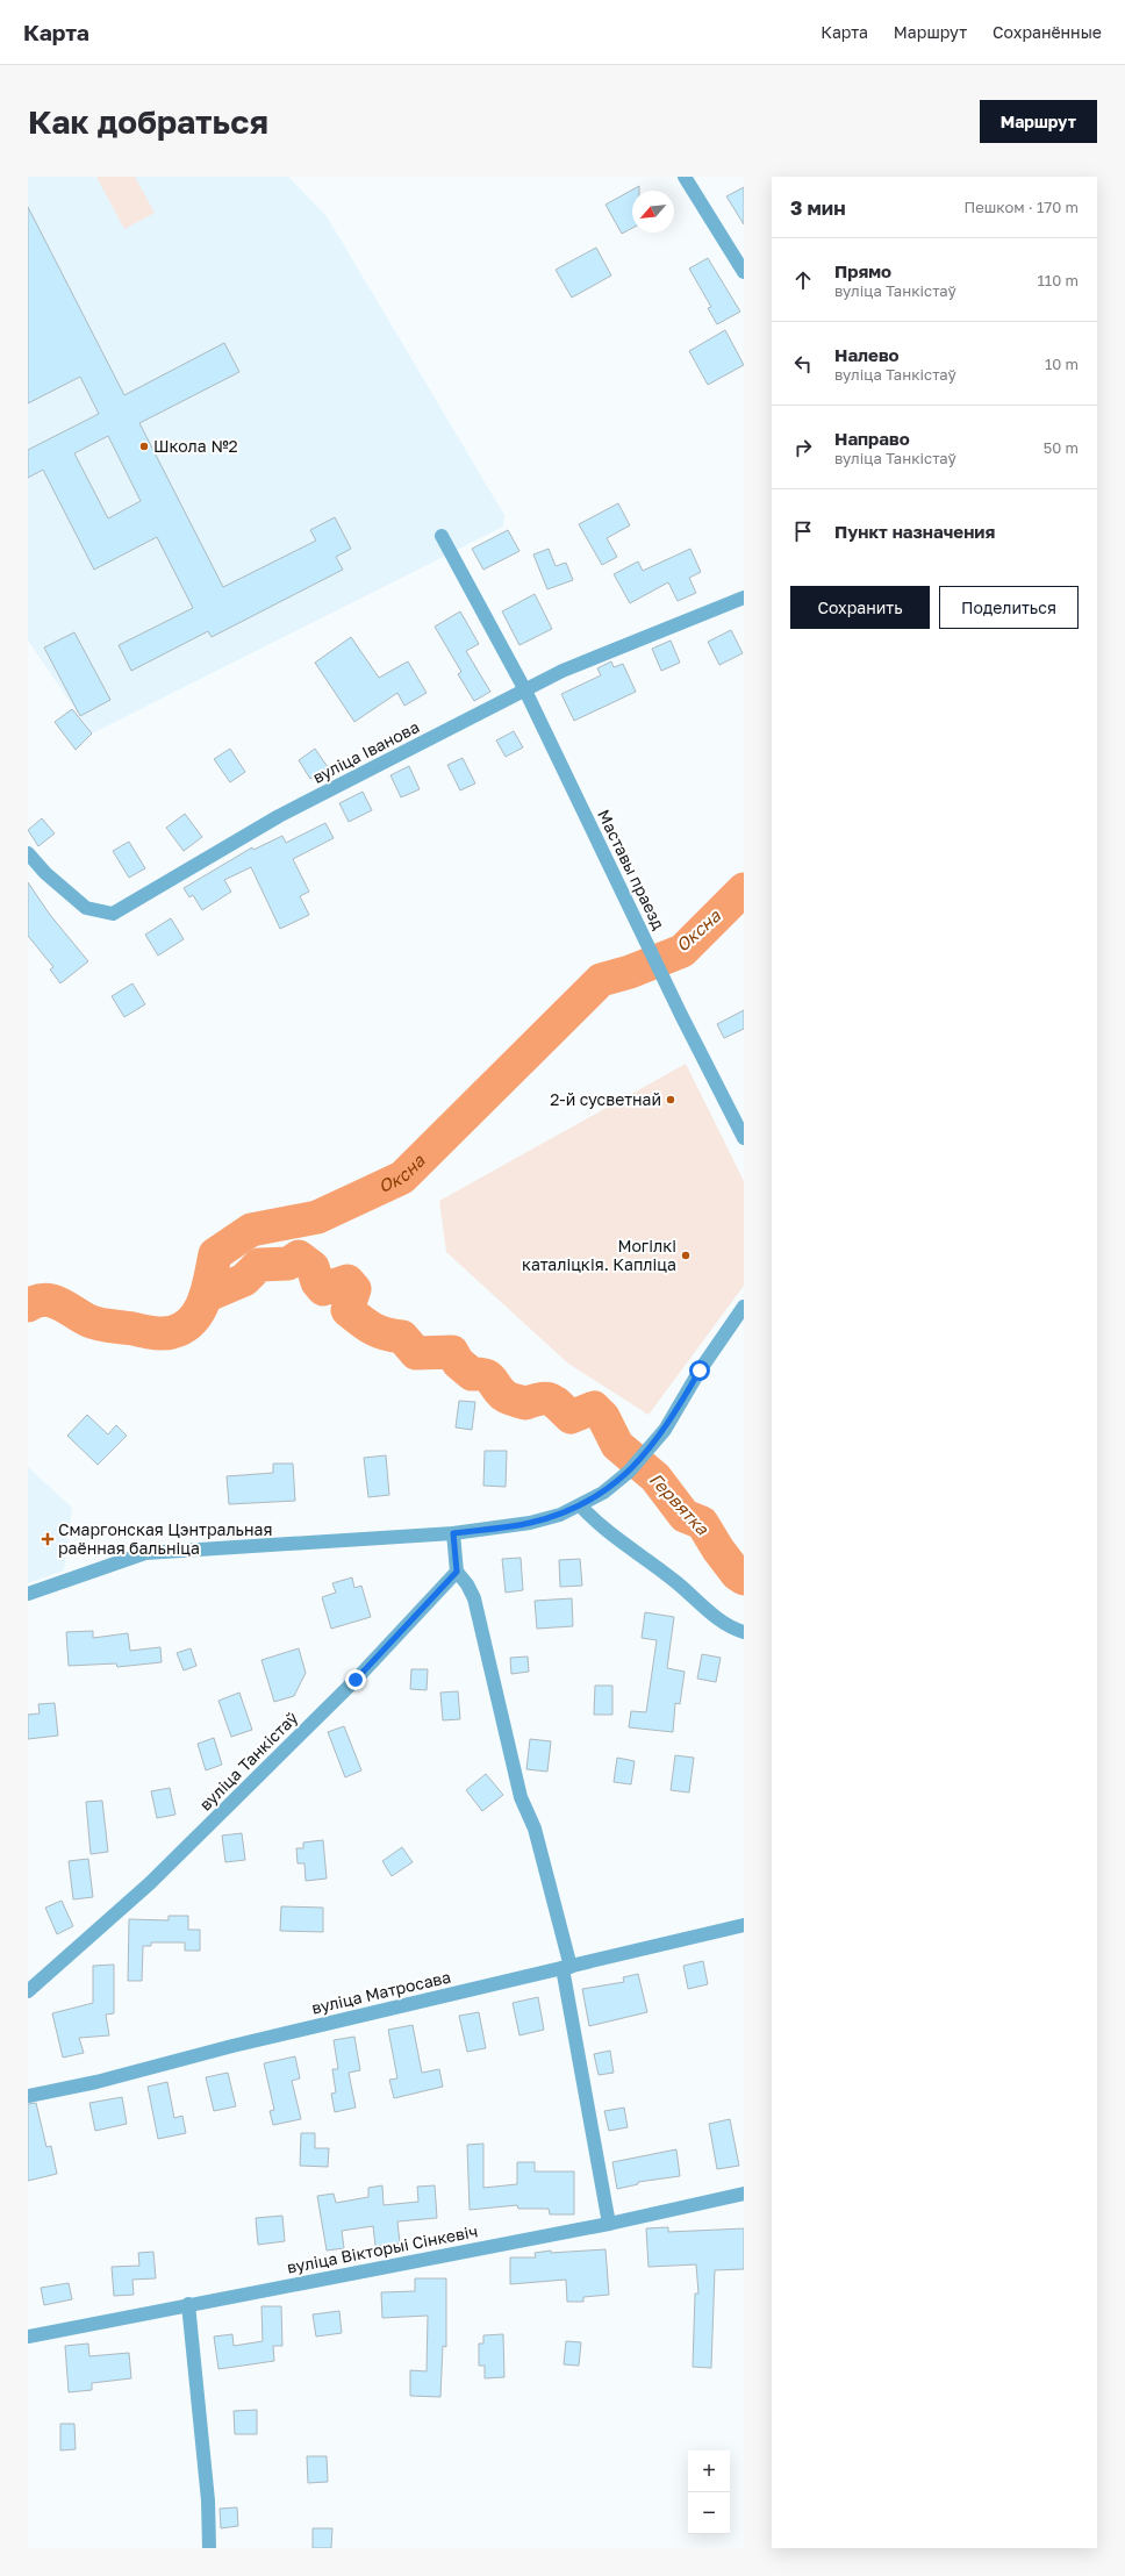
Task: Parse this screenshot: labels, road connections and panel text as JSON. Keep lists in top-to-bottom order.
{
  "streets": {
    "street": [
      "вуліца Іванова",
      "Маставы праезд",
      "вуліца Танкістаў",
      "вуліца Матросава",
      "вуліца Вікторыі Сінкевіч"
    ]
  },
  "crossings": [
    ["вуліца Іванова", "Маставы праезд"]
  ],
  "water": ["Оксна", "Гервятка"],
  "places": {
    "other": ["Школа №2", "2-й сусветнай", "Могілкі каталіцкія. Капліца"],
    "health": ["Смаргонская Цэнтральная раённая бальніца"]
  },
  "north": "bottom left",
  "page": {
    "header": "Карта",
    "nav": ["Карта", "Маршрут", "Сохранённые"],
    "buttons": [
      "Маршрут",
      ["Сохранить", "Поделиться"]
    ],
    "title": "Как добраться",
    "heading": ["3 мин", "Пешком · 170 m"],
    "list": [
      ["Прямо", "вуліца Танкістаў", "110 m"],
      ["Налево", "вуліца Танкістаў", "10 m"],
      ["Направо", "вуліца Танкістаў", "50 m"],
      "Пункт назначения"
    ],
    "map_buttons": ["+", "−"]
  }
}
